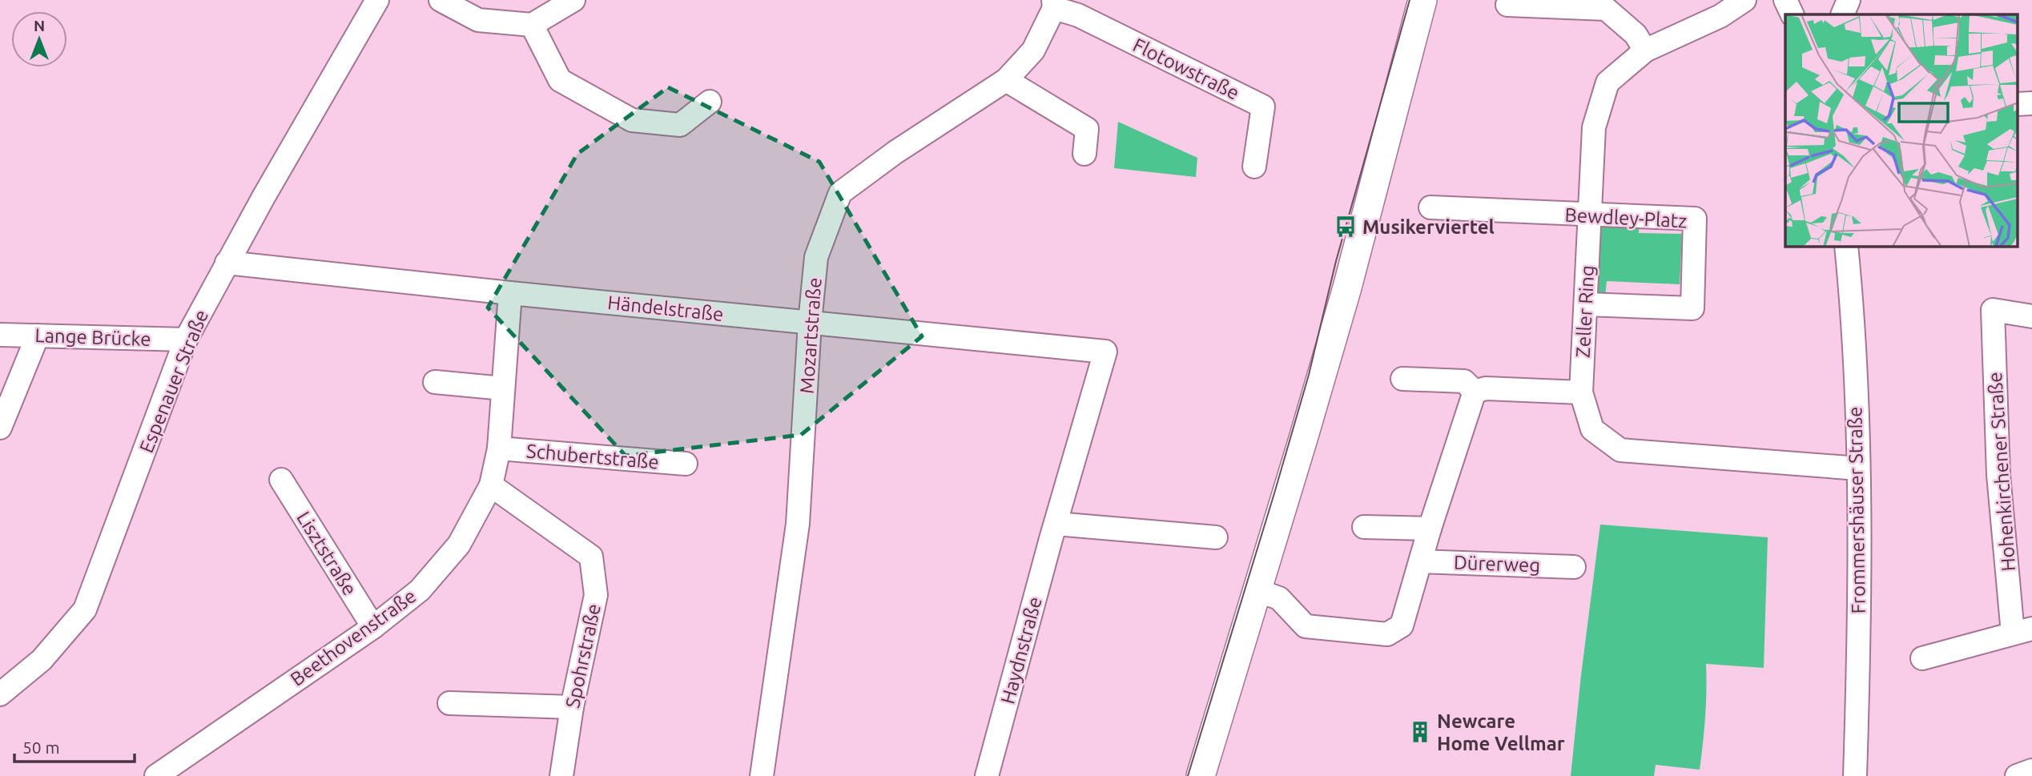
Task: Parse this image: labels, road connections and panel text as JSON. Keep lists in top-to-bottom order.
{
  "streets": {
    "street": [
      "Flotowstraße",
      "Bewdley-Platz",
      "Händelstraße",
      "Zeller Ring",
      "Mozartstraße",
      "Lange Brücke",
      "Espenauer Straße",
      "Schubertstraße",
      "Hohenkirchener Straße",
      "Frommershäuser Straße",
      "Lisztstraße",
      "Dürerweg",
      "Beethovenstraße",
      "Haydnstraße",
      "Spohrstraße"
    ]
  },
  "crossings": [
    ["Flotowstraße", "Mozartstraße"],
    ["Bewdley-Platz", "Zeller Ring"],
    ["Händelstraße", "Mozartstraße"],
    ["Händelstraße", "Espenauer Straße"],
    ["Händelstraße", "Beethovenstraße"],
    ["Händelstraße", "Haydnstraße"],
    ["Zeller Ring", "Frommershäuser Straße"],
    ["Lange Brücke", "Espenauer Straße"],
    ["Schubertstraße", "Beethovenstraße"],
    ["Lisztstraße", "Beethovenstraße"],
    ["Beethovenstraße", "Spohrstraße"]
  ],
  "places": {
    "bus stop": ["Musikerviertel"],
    "building": ["Newcare Home Vellmar"]
  },
  "scale_bar": "50 m",
  "north": "top"
}
